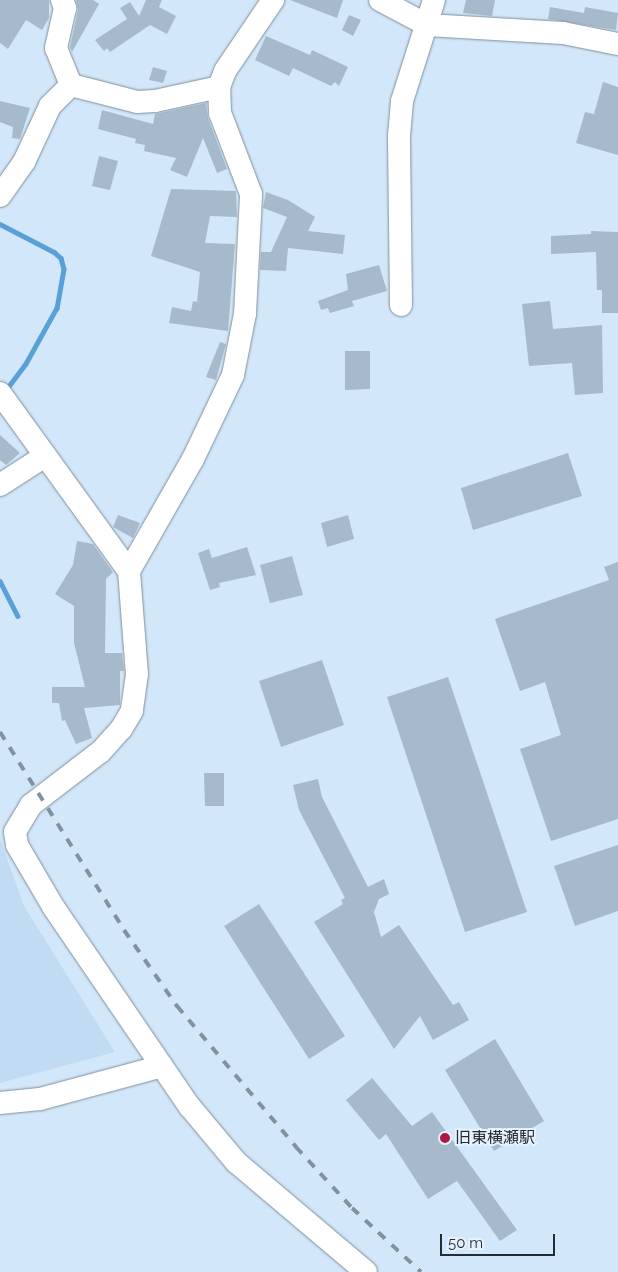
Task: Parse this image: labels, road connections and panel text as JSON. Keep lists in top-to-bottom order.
{
  "places": ["旧東横瀬駅"],
  "scale_bar": "50 m"
}
